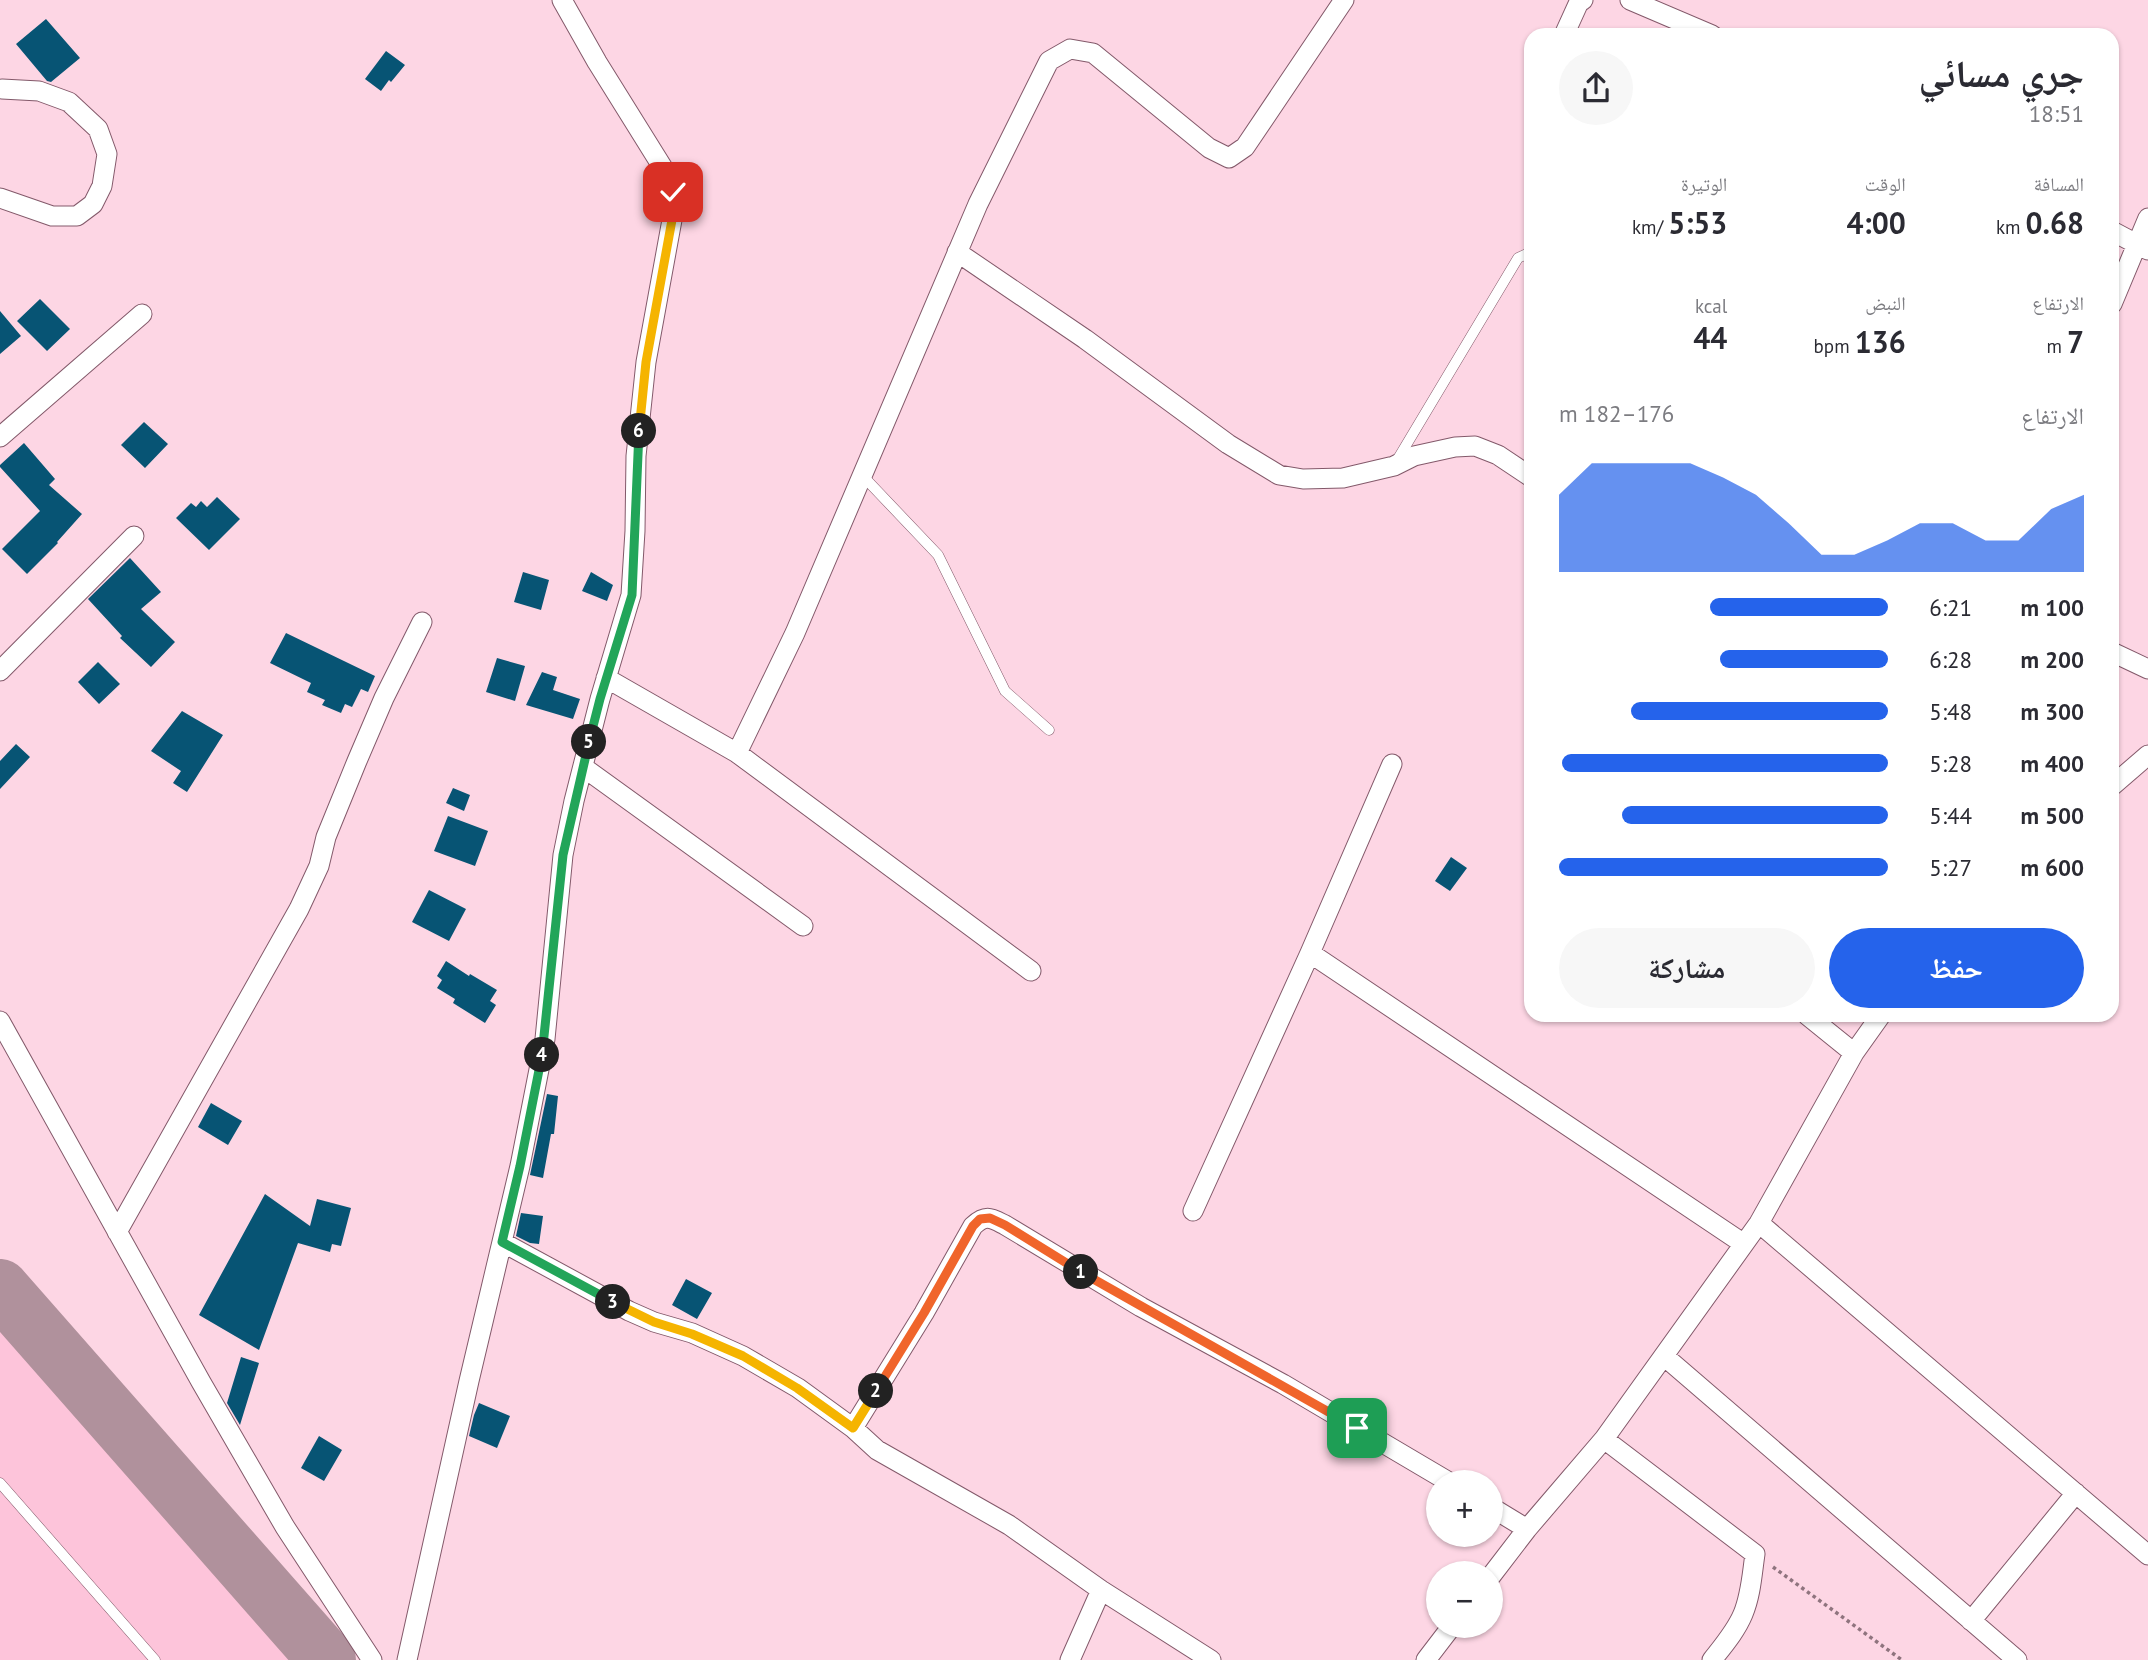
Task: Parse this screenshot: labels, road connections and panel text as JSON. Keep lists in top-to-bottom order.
{
  "page": {
    "heading": ["جري مسائي", "18:51"],
    "stats": [
      ["المسافة", "0.68 km"],
      ["الوقت", "4:00"],
      ["الوتيرة", "5:53 /km"],
      ["الارتفاع", "7 m"],
      ["النبض", "136 bpm"],
      ["kcal", "44"]
    ],
    "chart": ["الارتفاع", "176–182 m"],
    "pins": [
      "6",
      "5",
      "4",
      "1",
      "3",
      "2"
    ],
    "list": [
      {
        "name": "100 m",
        "note": "6:21"
      },
      {
        "name": "200 m",
        "note": "6:28"
      },
      {
        "name": "300 m",
        "note": "5:48"
      },
      {
        "name": "400 m",
        "note": "5:28"
      },
      {
        "name": "500 m",
        "note": "5:44"
      },
      {
        "name": "600 m",
        "note": "5:27"
      }
    ],
    "buttons": ["حفظ", "مشاركة"],
    "map_buttons": ["+", "−"]
  }
}
